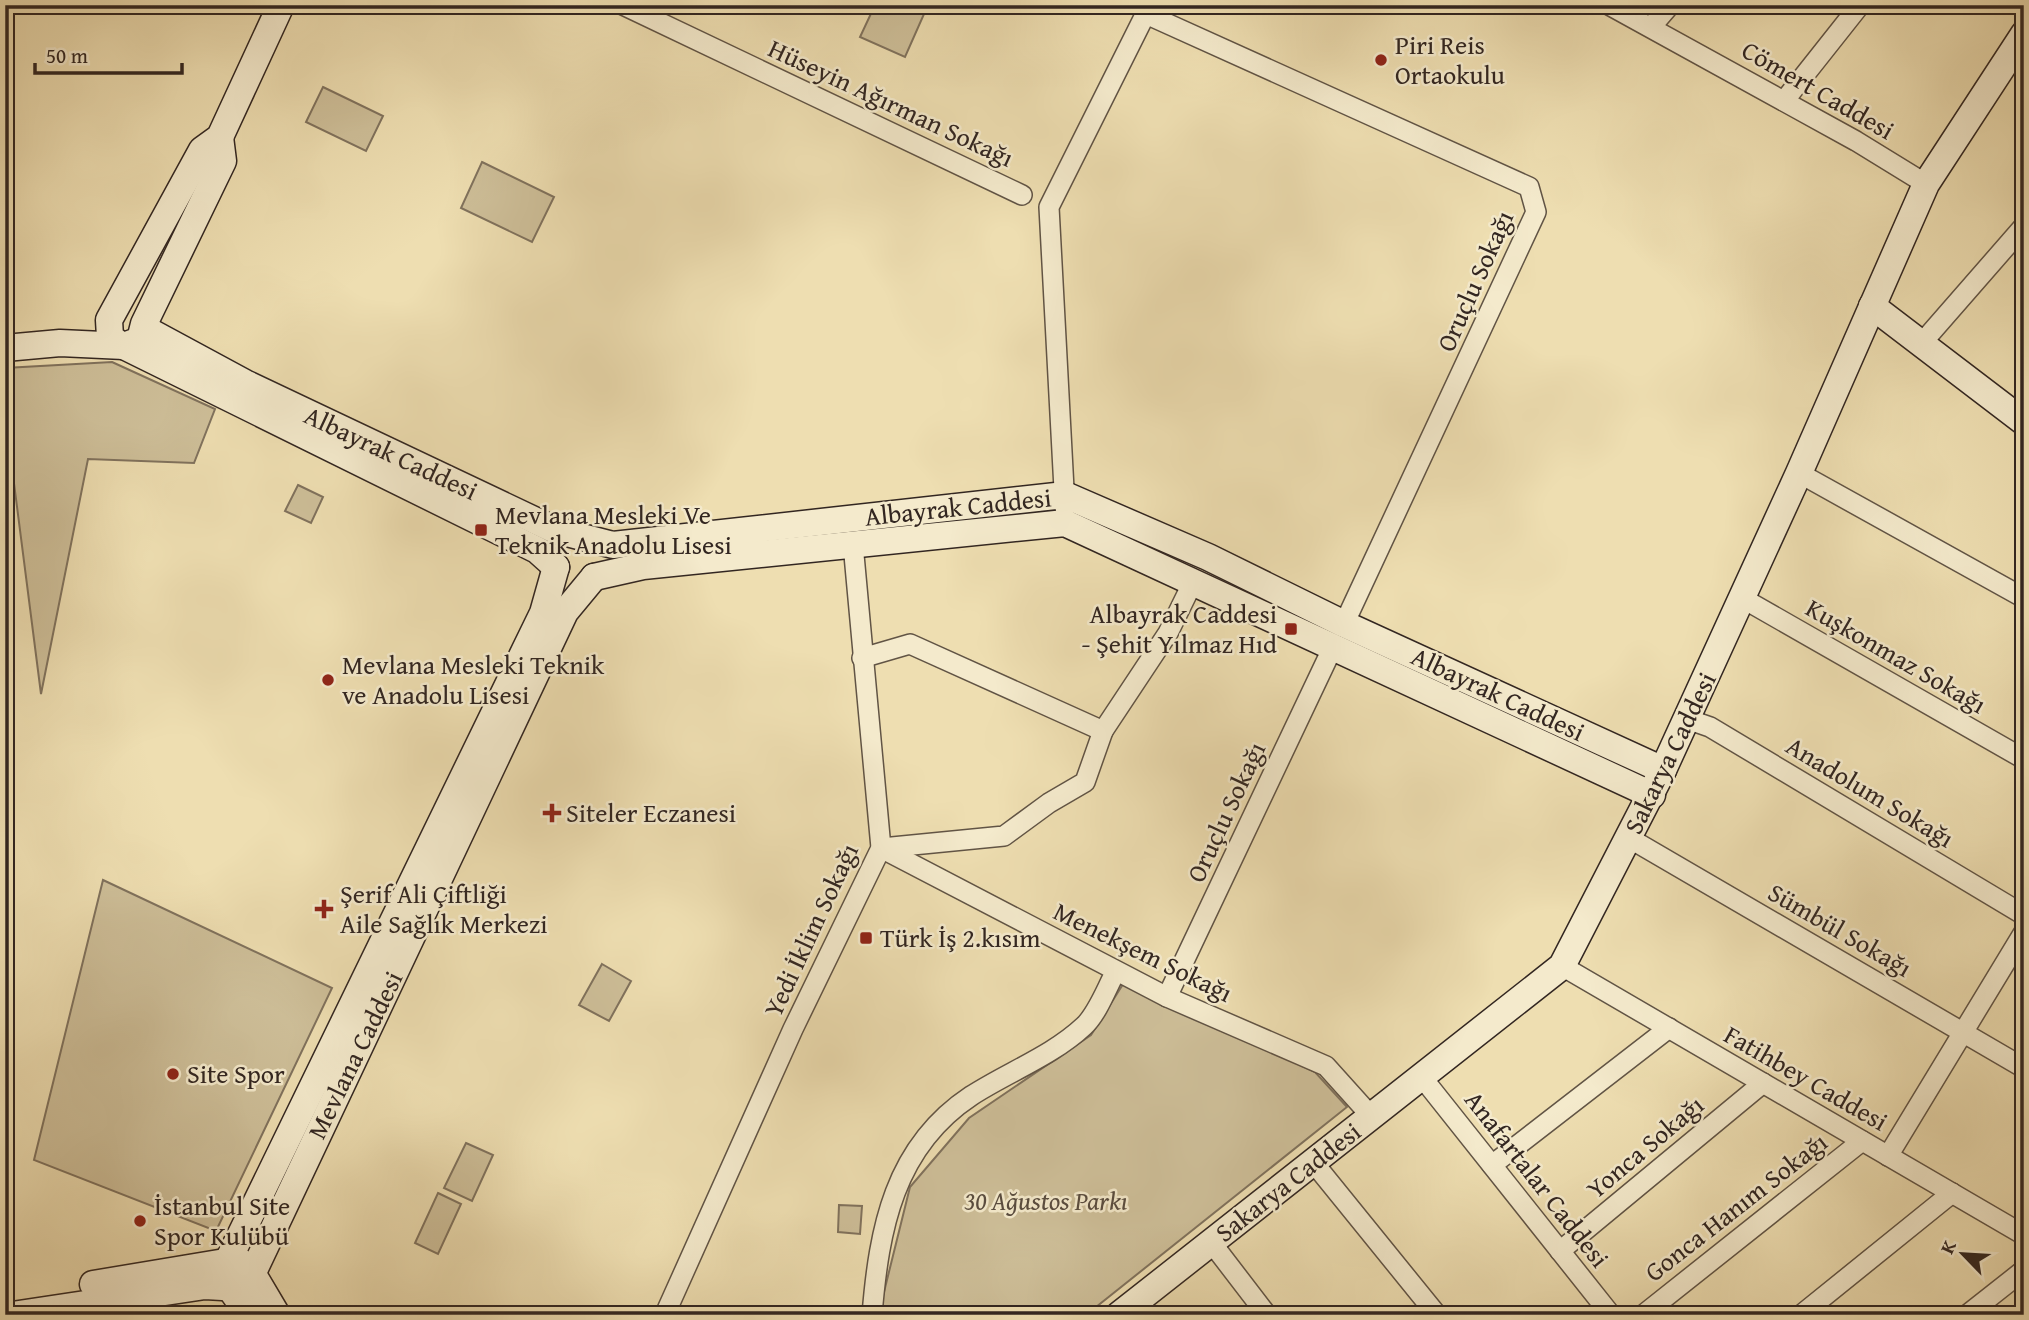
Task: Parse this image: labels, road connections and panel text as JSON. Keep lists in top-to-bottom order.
{
  "streets": {
    "street": [
      "Cömert Caddesi",
      "Hüseyin Ağırman Sokağı",
      "Oruçlu Sokağı",
      "Albayrak Caddesi",
      "Kuşkonmaz Sokağı",
      "Sakarya Caddesi",
      "Anadolum Sokağı",
      "Yedi İklim Sokağı",
      "Sümbül Sokağı",
      "Menekşem Sokağı",
      "Mevlana Caddesi",
      "Fatihbey Caddesi",
      "Yonca Sokağı",
      "Anafartalar Caddesi",
      "Gonca Hanım Sokağı"
    ]
  },
  "crossings": [
    ["Cömert Caddesi", "Sakarya Caddesi"],
    ["Oruçlu Sokağı", "Albayrak Caddesi"],
    ["Oruçlu Sokağı", "Menekşem Sokağı"],
    ["Albayrak Caddesi", "Sakarya Caddesi"],
    ["Albayrak Caddesi", "Yedi İklim Sokağı"],
    ["Albayrak Caddesi", "Mevlana Caddesi"],
    ["Kuşkonmaz Sokağı", "Sakarya Caddesi"],
    ["Sakarya Caddesi", "Anadolum Sokağı"],
    ["Sakarya Caddesi", "Sümbül Sokağı"],
    ["Sakarya Caddesi", "Menekşem Sokağı"],
    ["Sakarya Caddesi", "Fatihbey Caddesi"],
    ["Sakarya Caddesi", "Anafartalar Caddesi"],
    ["Yedi İklim Sokağı", "Menekşem Sokağı"],
    ["Fatihbey Caddesi", "Yonca Sokağı"],
    ["Fatihbey Caddesi", "Gonca Hanım Sokağı"],
    ["Yonca Sokağı", "Anafartalar Caddesi"]
  ],
  "parks": ["30 Ağustos Parkı"],
  "places": {
    "other": [
      "Piri Reis Ortaokulu",
      "Mevlana Mesleki Teknik ve Anadolu Lisesi",
      "Site Spor",
      "İstanbul Site Spor Kulübü"
    ],
    "transit": ["Mevlana Mesleki Ve Teknik Anadolu Lisesi", "Albayrak Caddesi - Şehit Yılmaz Hıd", "Türk İş 2.kısım"],
    "health": ["Siteler Eczanesi", "Şerif Ali Çiftliği Aile Sağlık Merkezi"]
  },
  "scale_bar": "50 m",
  "north": "top left"
}
